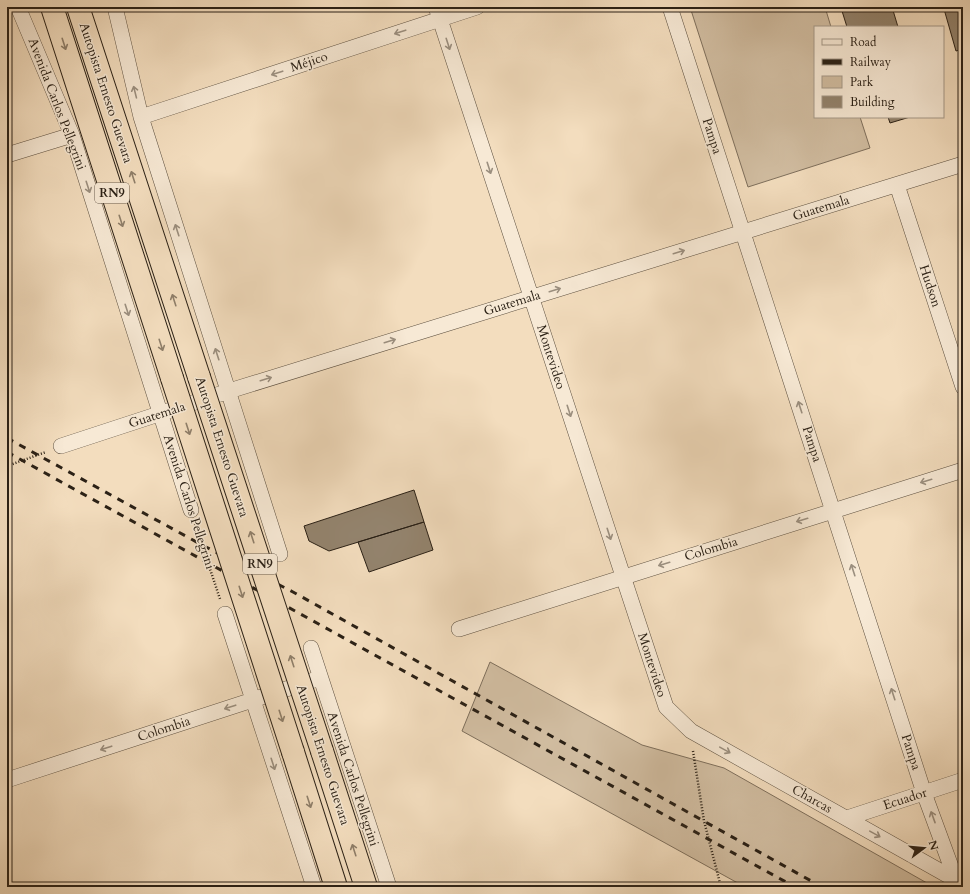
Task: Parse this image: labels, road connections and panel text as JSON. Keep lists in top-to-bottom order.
{
  "streets": {
    "highway": ["Autopista Ernesto Guevara", "RN9"],
    "street": [
      "Méjico",
      "Avenida Carlos Pellegrini",
      "Pampa",
      "Guatemala",
      "Hudson",
      "Montevideo",
      "Colombia",
      "Charcas",
      "Ecuador"
    ]
  },
  "crossings": [
    ["Méjico", "Montevideo"],
    ["Avenida Carlos Pellegrini", "Guatemala"],
    ["Avenida Carlos Pellegrini", "Colombia"],
    ["Pampa", "Guatemala"],
    ["Pampa", "Colombia"],
    ["Pampa", "Charcas"],
    ["Pampa", "Ecuador"],
    ["Guatemala", "Hudson"],
    ["Guatemala", "Montevideo"],
    ["Montevideo", "Colombia"],
    ["Montevideo", "Charcas"],
    ["Charcas", "Ecuador"]
  ],
  "one_way": [
    "Méjico",
    "Pampa",
    "Guatemala",
    "Montevideo",
    "Colombia",
    "Charcas"
  ],
  "legend": [
    "Road",
    "Railway",
    "Park",
    "Building"
  ],
  "north": "right"
}
